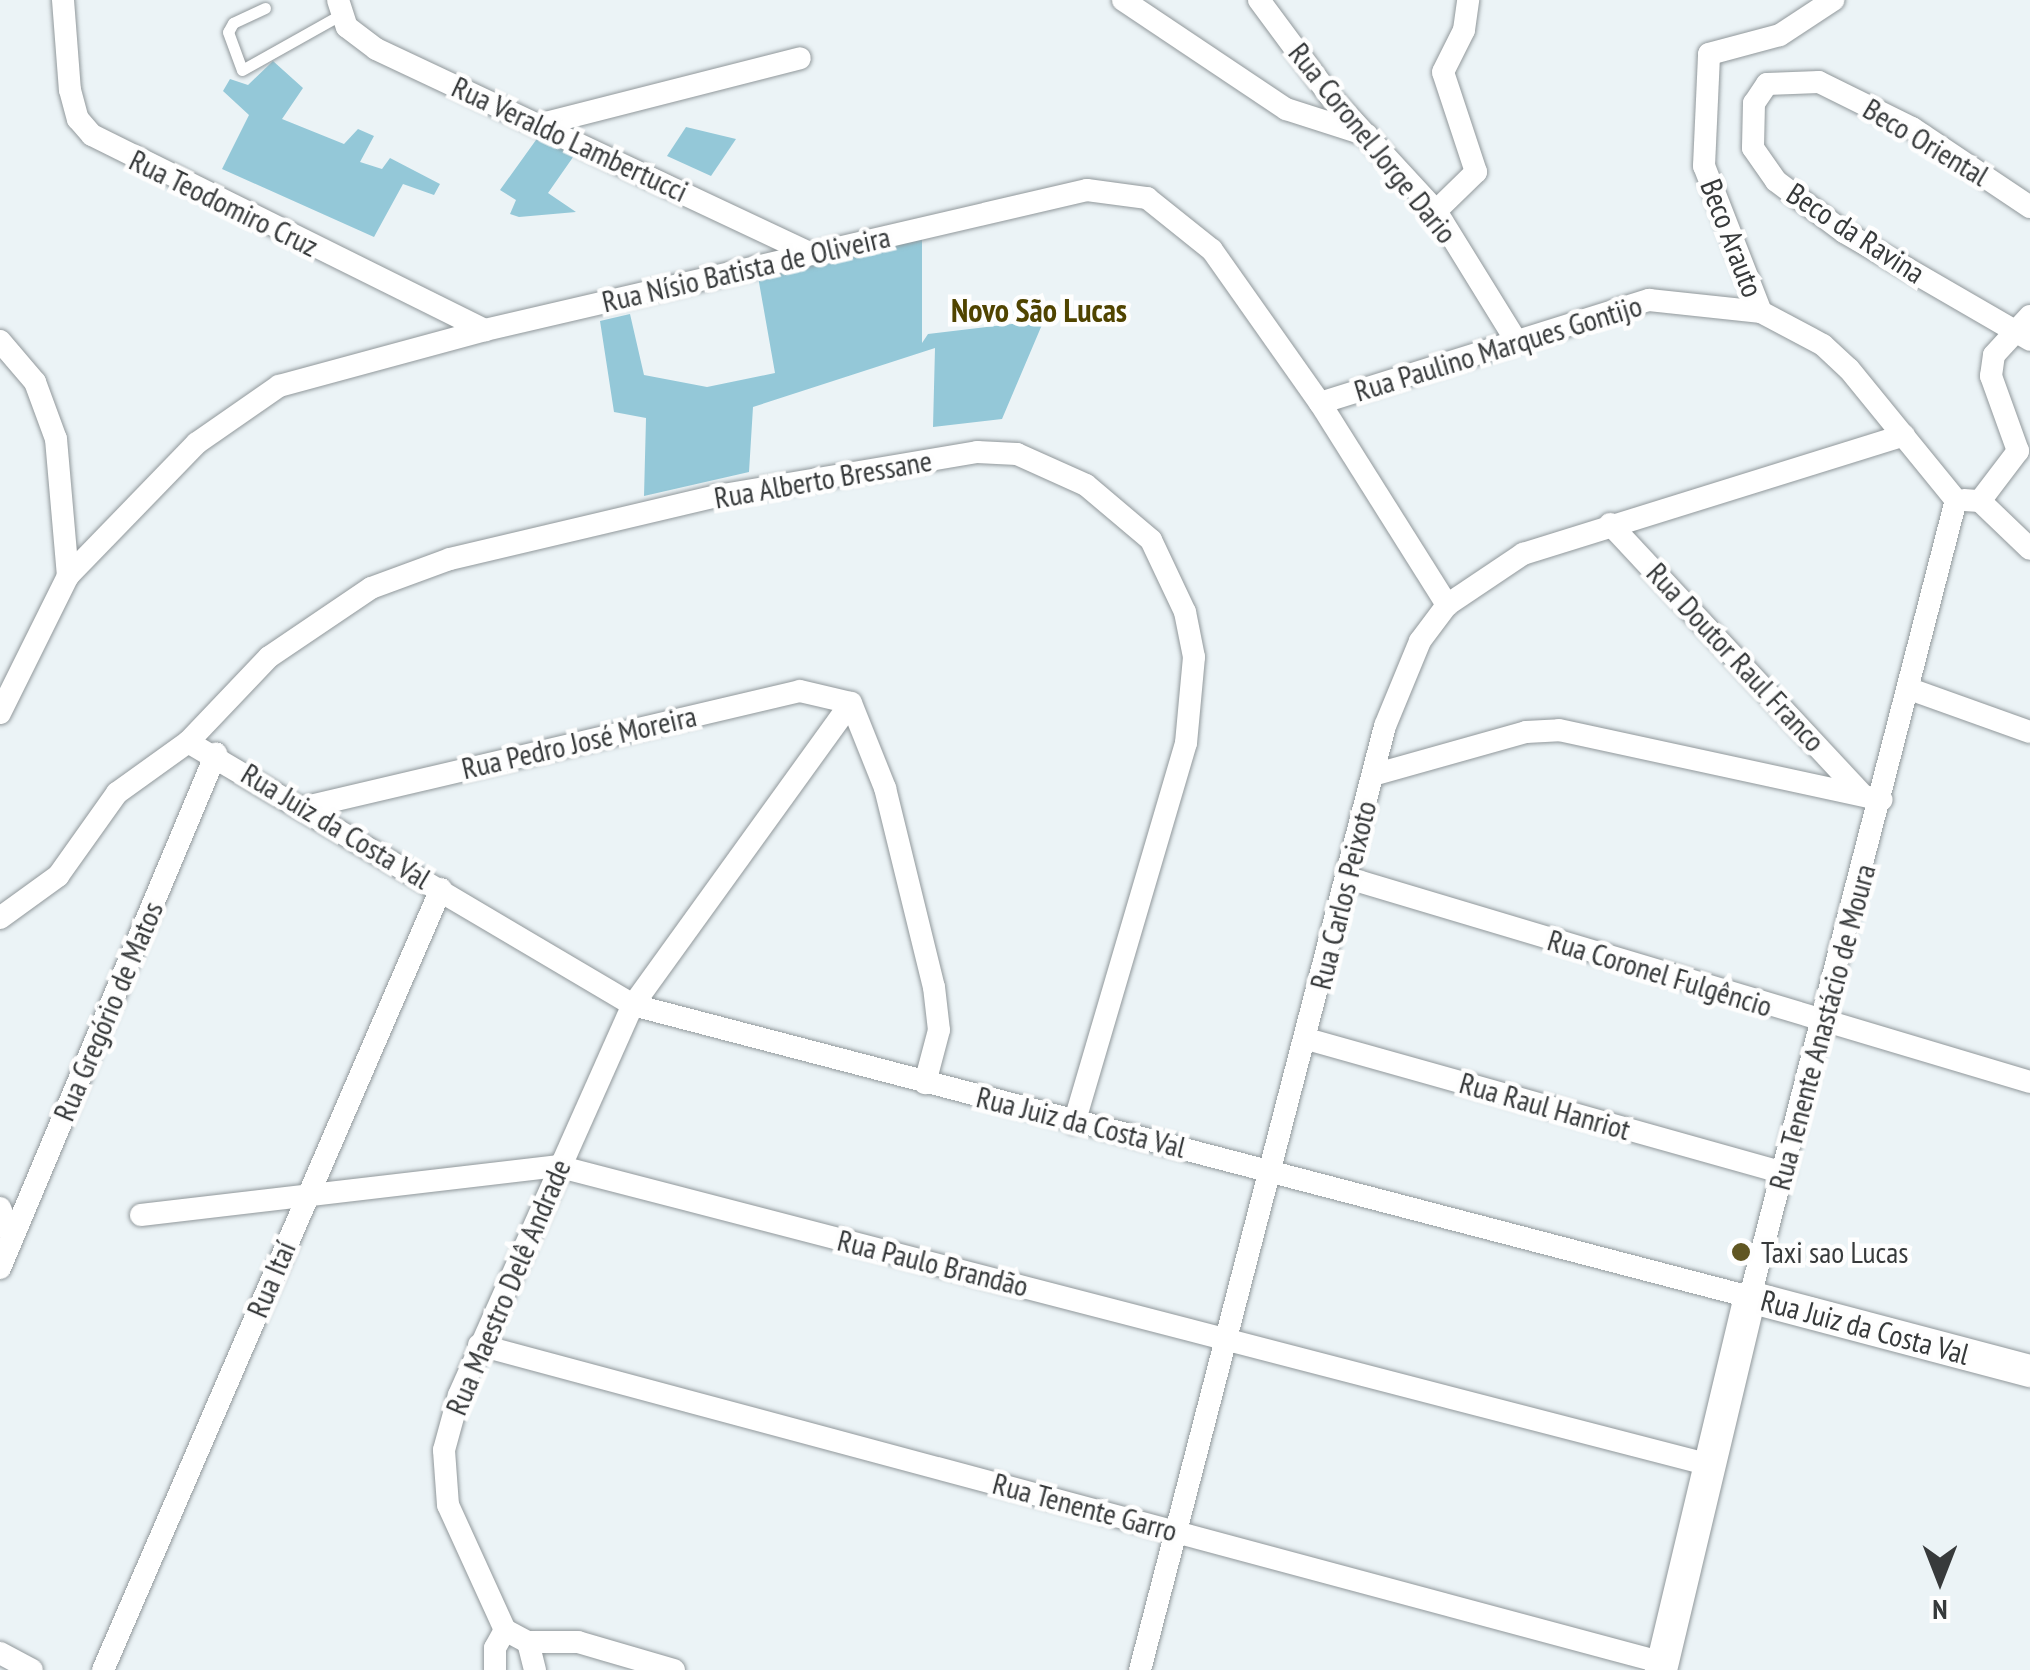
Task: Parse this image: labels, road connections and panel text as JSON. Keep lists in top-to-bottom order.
{
  "streets": {
    "street": [
      "Rua Veraldo Lambertucci",
      "Beco Oriental",
      "Rua Coronel Jorge Dario",
      "Rua Teodomiro Cruz",
      "Beco da Ravina",
      "Beco Arauto",
      "Rua Nísio Batista de Oliveira",
      "Rua Paulino Marques Gontijo",
      "Rua Alberto Bressane",
      "Rua Doutor Raul Franco",
      "Rua Pedro José Moreira",
      "Rua Juiz da Costa Val",
      "Rua Carlos Peixoto",
      "Rua Coronel Fulgêncio",
      "Rua Gregório de Matos",
      "Rua Tenente Anastácio de Moura",
      "Rua Raul Hanriot",
      "Rua Paulo Brandão",
      "Rua Itaí",
      "Rua Maestro Delê Andrade",
      "Rua Tenente Garro"
    ]
  },
  "crossings": [
    ["Rua Veraldo Lambertucci", "Rua Nísio Batista de Oliveira"],
    ["Beco Oriental", "Beco da Ravina"],
    ["Rua Coronel Jorge Dario", "Rua Paulino Marques Gontijo"],
    ["Rua Teodomiro Cruz", "Rua Nísio Batista de Oliveira"],
    ["Beco Arauto", "Rua Paulino Marques Gontijo"],
    ["Rua Nísio Batista de Oliveira", "Rua Paulino Marques Gontijo"],
    ["Rua Nísio Batista de Oliveira", "Rua Carlos Peixoto"],
    ["Rua Paulino Marques Gontijo", "Rua Carlos Peixoto"],
    ["Rua Paulino Marques Gontijo", "Rua Tenente Anastácio de Moura"],
    ["Rua Alberto Bressane", "Rua Juiz da Costa Val"],
    ["Rua Doutor Raul Franco", "Rua Carlos Peixoto"],
    ["Rua Doutor Raul Franco", "Rua Tenente Anastácio de Moura"],
    ["Rua Pedro José Moreira", "Rua Juiz da Costa Val"],
    ["Rua Pedro José Moreira", "Rua Maestro Delê Andrade"],
    ["Rua Juiz da Costa Val", "Rua Carlos Peixoto"],
    ["Rua Juiz da Costa Val", "Rua Gregório de Matos"],
    ["Rua Juiz da Costa Val", "Rua Tenente Anastácio de Moura"],
    ["Rua Juiz da Costa Val", "Rua Itaí"],
    ["Rua Juiz da Costa Val", "Rua Maestro Delê Andrade"],
    ["Rua Carlos Peixoto", "Rua Coronel Fulgêncio"],
    ["Rua Carlos Peixoto", "Rua Raul Hanriot"],
    ["Rua Carlos Peixoto", "Rua Paulo Brandão"],
    ["Rua Carlos Peixoto", "Rua Tenente Garro"],
    ["Rua Coronel Fulgêncio", "Rua Tenente Anastácio de Moura"],
    ["Rua Tenente Anastácio de Moura", "Rua Raul Hanriot"],
    ["Rua Tenente Anastácio de Moura", "Rua Paulo Brandão"],
    ["Rua Tenente Anastácio de Moura", "Rua Tenente Garro"],
    ["Rua Paulo Brandão", "Rua Itaí"],
    ["Rua Paulo Brandão", "Rua Maestro Delê Andrade"],
    ["Rua Maestro Delê Andrade", "Rua Tenente Garro"]
  ],
  "districts": ["Novo São Lucas"],
  "places": ["Taxi sao Lucas"],
  "north": "bottom"
}
